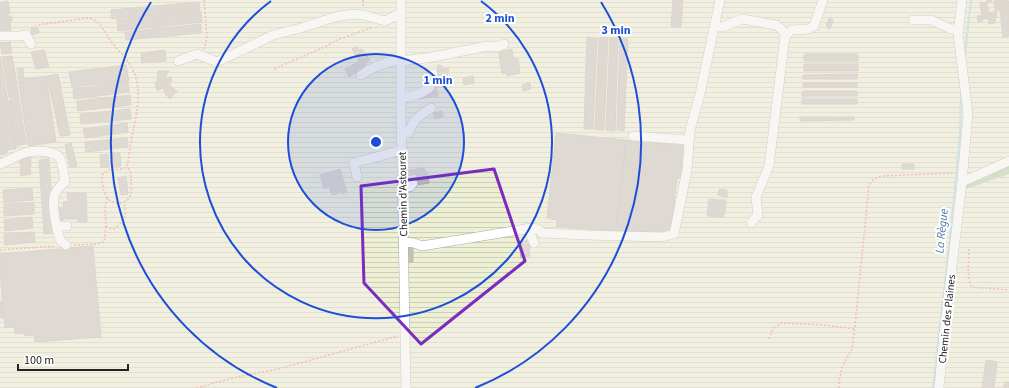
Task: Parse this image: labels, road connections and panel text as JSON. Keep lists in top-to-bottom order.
{
  "streets": {
    "street": ["Chemin d'Astouret", "Chemin des Plaines"]
  },
  "water": ["La Règue"],
  "scale_bar": "100 m",
  "rings": ["2 min", "3 min", "1 min"]
}
